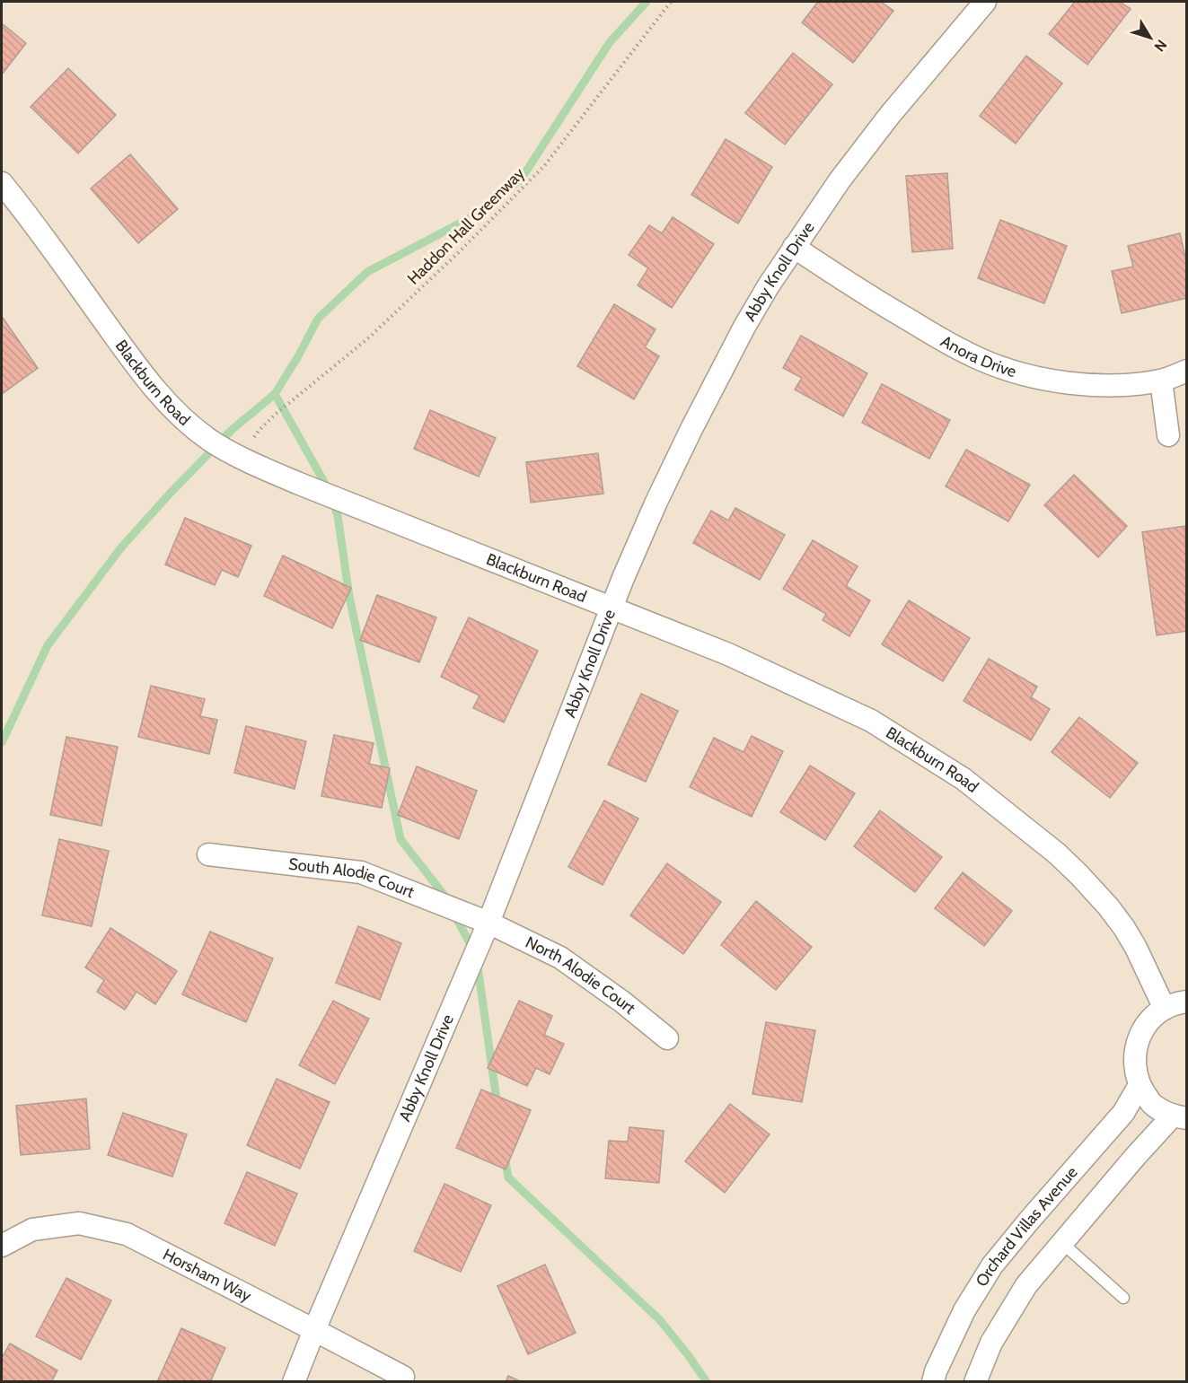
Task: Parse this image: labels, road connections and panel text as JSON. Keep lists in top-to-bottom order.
{
  "streets": {
    "street": [
      "Abby Knoll Drive",
      "Anora Drive",
      "Blackburn Road",
      "South Alodie Court",
      "North Alodie Court",
      "Orchard Villas Avenue",
      "Horsham Way"
    ],
    "path": ["Haddon Hall Greenway"]
  },
  "crossings": [
    ["Abby Knoll Drive", "Anora Drive"],
    ["Abby Knoll Drive", "Blackburn Road"],
    ["Abby Knoll Drive", "South Alodie Court"],
    ["Abby Knoll Drive", "North Alodie Court"],
    ["Abby Knoll Drive", "Horsham Way"],
    ["South Alodie Court", "North Alodie Court"]
  ],
  "north": "bottom right"
}
